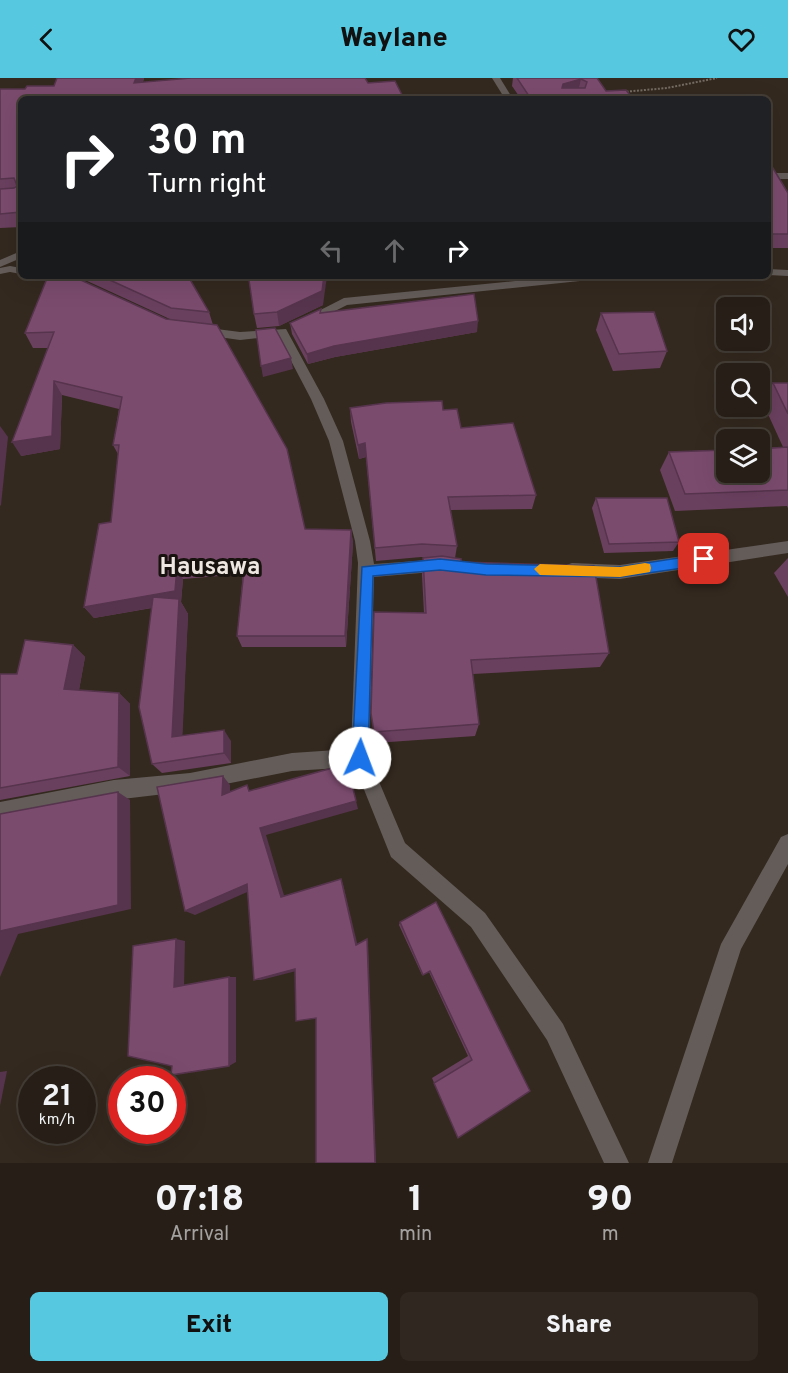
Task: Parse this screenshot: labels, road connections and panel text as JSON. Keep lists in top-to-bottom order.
{
  "districts": ["Hausawa"],
  "page": {
    "header": "Waylane",
    "turn": ["30 m", "Turn right"],
    "speed": "21 km/h",
    "limit": "30",
    "eta": [
      "07:18",
      "Arrival",
      "1",
      "min",
      "90",
      "m"
    ],
    "buttons": ["Exit", "Share"]
  }
}
